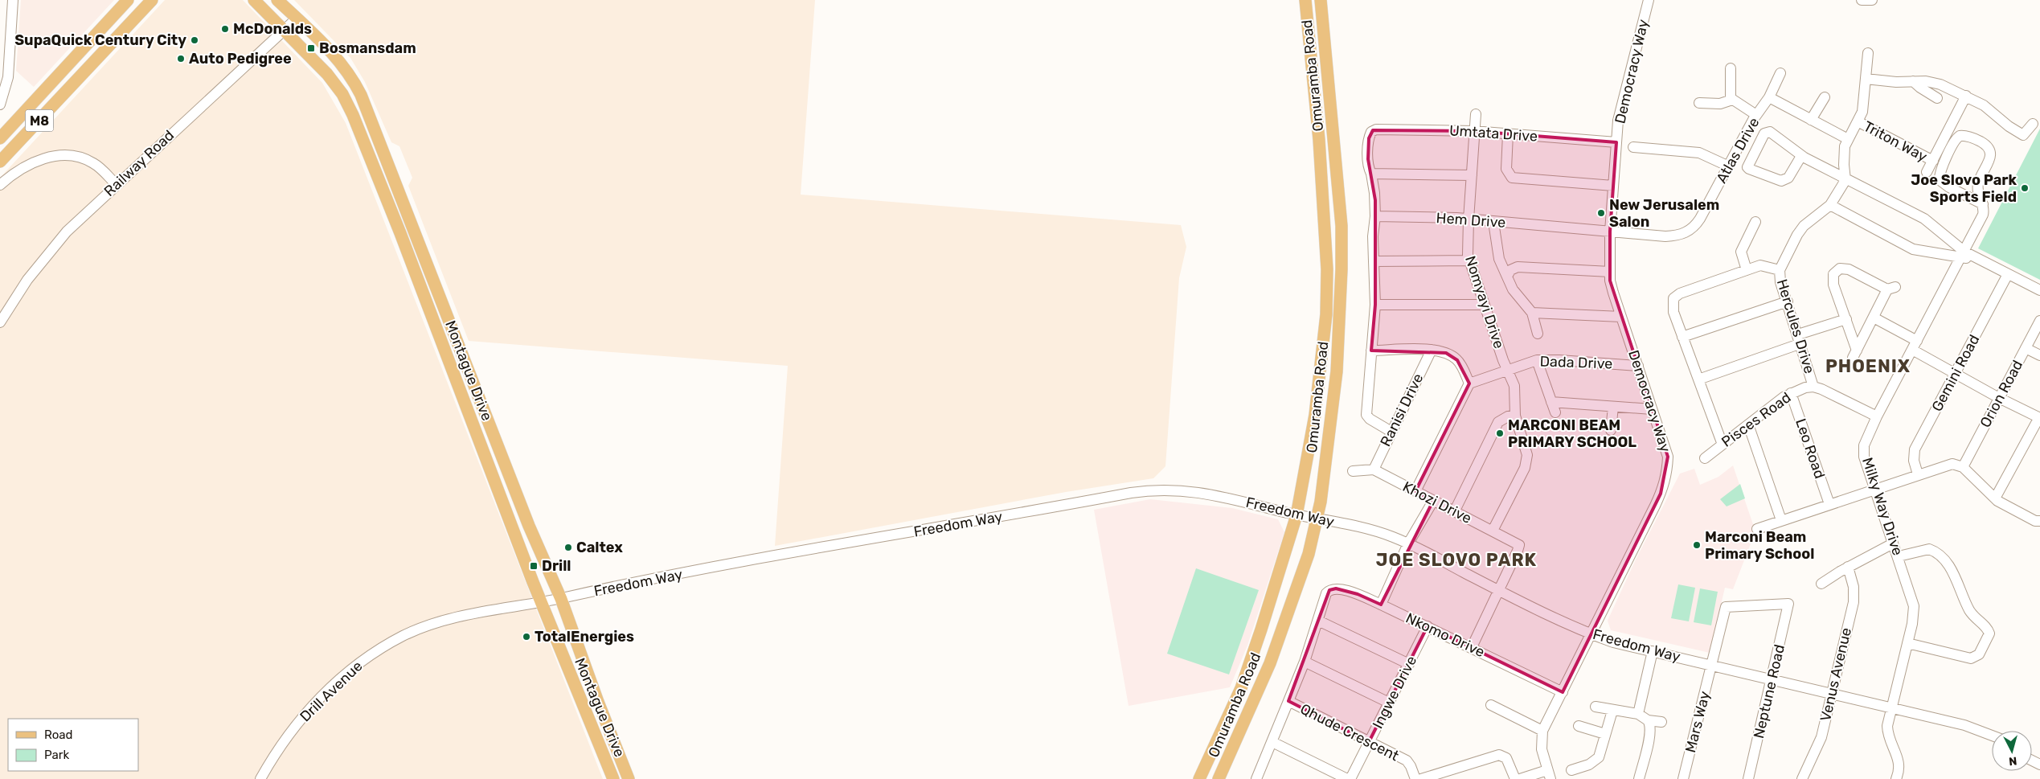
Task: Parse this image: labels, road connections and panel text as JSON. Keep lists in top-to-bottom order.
{
  "streets": {
    "main road": ["Omuramba Road", "M8", "Montague Drive"],
    "street": [
      "Democracy Way",
      "Umtata Drive",
      "Triton Way",
      "Atlas Drive",
      "Railway Road",
      "Hem Drive",
      "Nomyayi Drive",
      "Hercules Drive",
      "Dada Drive",
      "Gemini Road",
      "Orion Road",
      "Ranisi Drive",
      "Pisces Road",
      "Leo Road",
      "Khozi Drive",
      "Milky Way Drive",
      "Freedom Way",
      "Nkomo Drive",
      "Venus Avenue",
      "Drill Avenue",
      "Neptune Road",
      "Ingwe Drive",
      "Mars Way",
      "Qhude Crescent"
    ]
  },
  "crossings": [
    ["Democracy Way", "Umtata Drive"],
    ["Democracy Way", "Atlas Drive"],
    ["Democracy Way", "Hem Drive"],
    ["Democracy Way", "Dada Drive"],
    ["Democracy Way", "Freedom Way"],
    ["Democracy Way", "Nkomo Drive"],
    ["Omuramba Road", "Freedom Way"],
    ["Umtata Drive", "Nomyayi Drive"],
    ["Atlas Drive", "Hem Drive"],
    ["Railway Road", "Montague Drive"],
    ["Hem Drive", "Nomyayi Drive"],
    ["Nomyayi Drive", "Dada Drive"],
    ["Nomyayi Drive", "Khozi Drive"],
    ["Hercules Drive", "Pisces Road"],
    ["Montague Drive", "Freedom Way"],
    ["Montague Drive", "Drill Avenue"],
    ["Ranisi Drive", "Khozi Drive"],
    ["Pisces Road", "Leo Road"],
    ["Khozi Drive", "Freedom Way"],
    ["Milky Way Drive", "Freedom Way"],
    ["Freedom Way", "Venus Avenue"],
    ["Freedom Way", "Drill Avenue"],
    ["Freedom Way", "Neptune Road"],
    ["Freedom Way", "Mars Way"],
    ["Nkomo Drive", "Ingwe Drive"],
    ["Nkomo Drive", "Qhude Crescent"],
    ["Neptune Road", "Mars Way"],
    ["Ingwe Drive", "Qhude Crescent"]
  ],
  "districts": ["PHOENIX", "JOE SLOVO PARK"],
  "places": {
    "other": [
      "McDonalds",
      "SupaQuick Century City",
      "Auto Pedigree",
      "Joe Slovo Park Sports Field",
      "New Jerusalem Salon",
      "MARCONI BEAM PRIMARY SCHOOL",
      "Marconi Beam Primary School",
      "Caltex",
      "TotalEnergies"
    ],
    "transit": ["Bosmansdam", "Drill"]
  },
  "legend": ["Road", "Park"],
  "north": "bottom"
}
